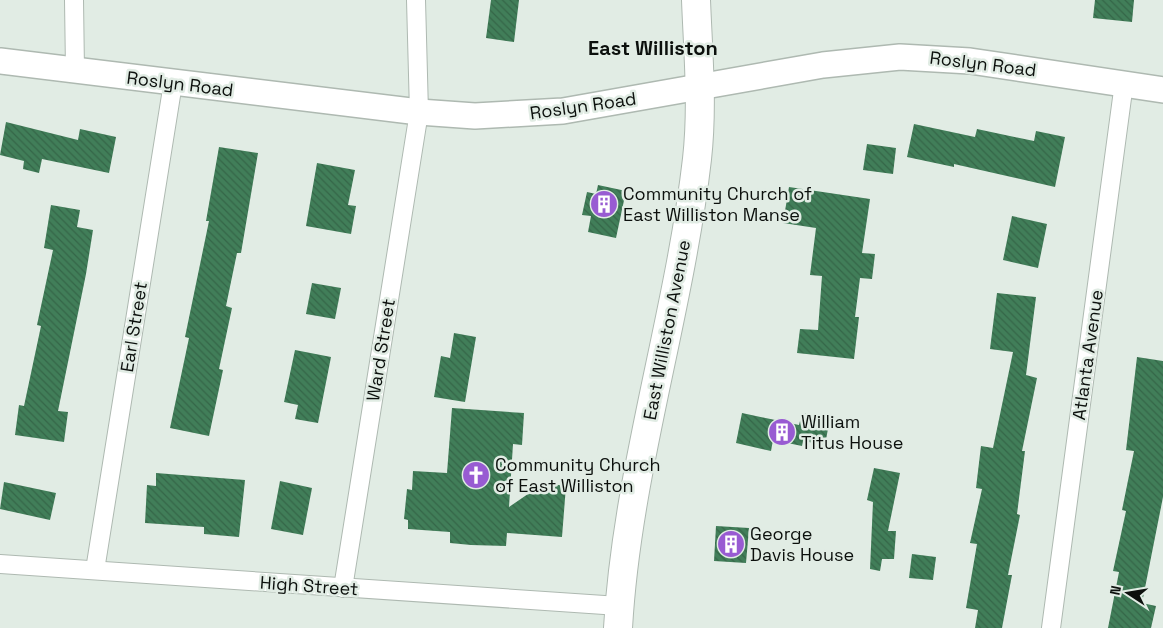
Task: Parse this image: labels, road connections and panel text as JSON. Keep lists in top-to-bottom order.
{
  "streets": {
    "main road": ["Roslyn Road", "East Williston Avenue"],
    "street": [
      "Earl Street",
      "Ward Street",
      "Atlanta Avenue",
      "High Street"
    ]
  },
  "crossings": [
    ["Roslyn Road", "Earl Street"],
    ["Roslyn Road", "East Williston Avenue"],
    ["Roslyn Road", "Ward Street"],
    ["Roslyn Road", "Atlanta Avenue"],
    ["Earl Street", "High Street"],
    ["East Williston Avenue", "High Street"],
    ["Ward Street", "High Street"]
  ],
  "districts": ["East Williston"],
  "places": {
    "building": ["Community Church of East Williston Manse", "William Titus House", "George Davis House"],
    "church": ["Community Church of East Williston"]
  },
  "north": "left"
}
